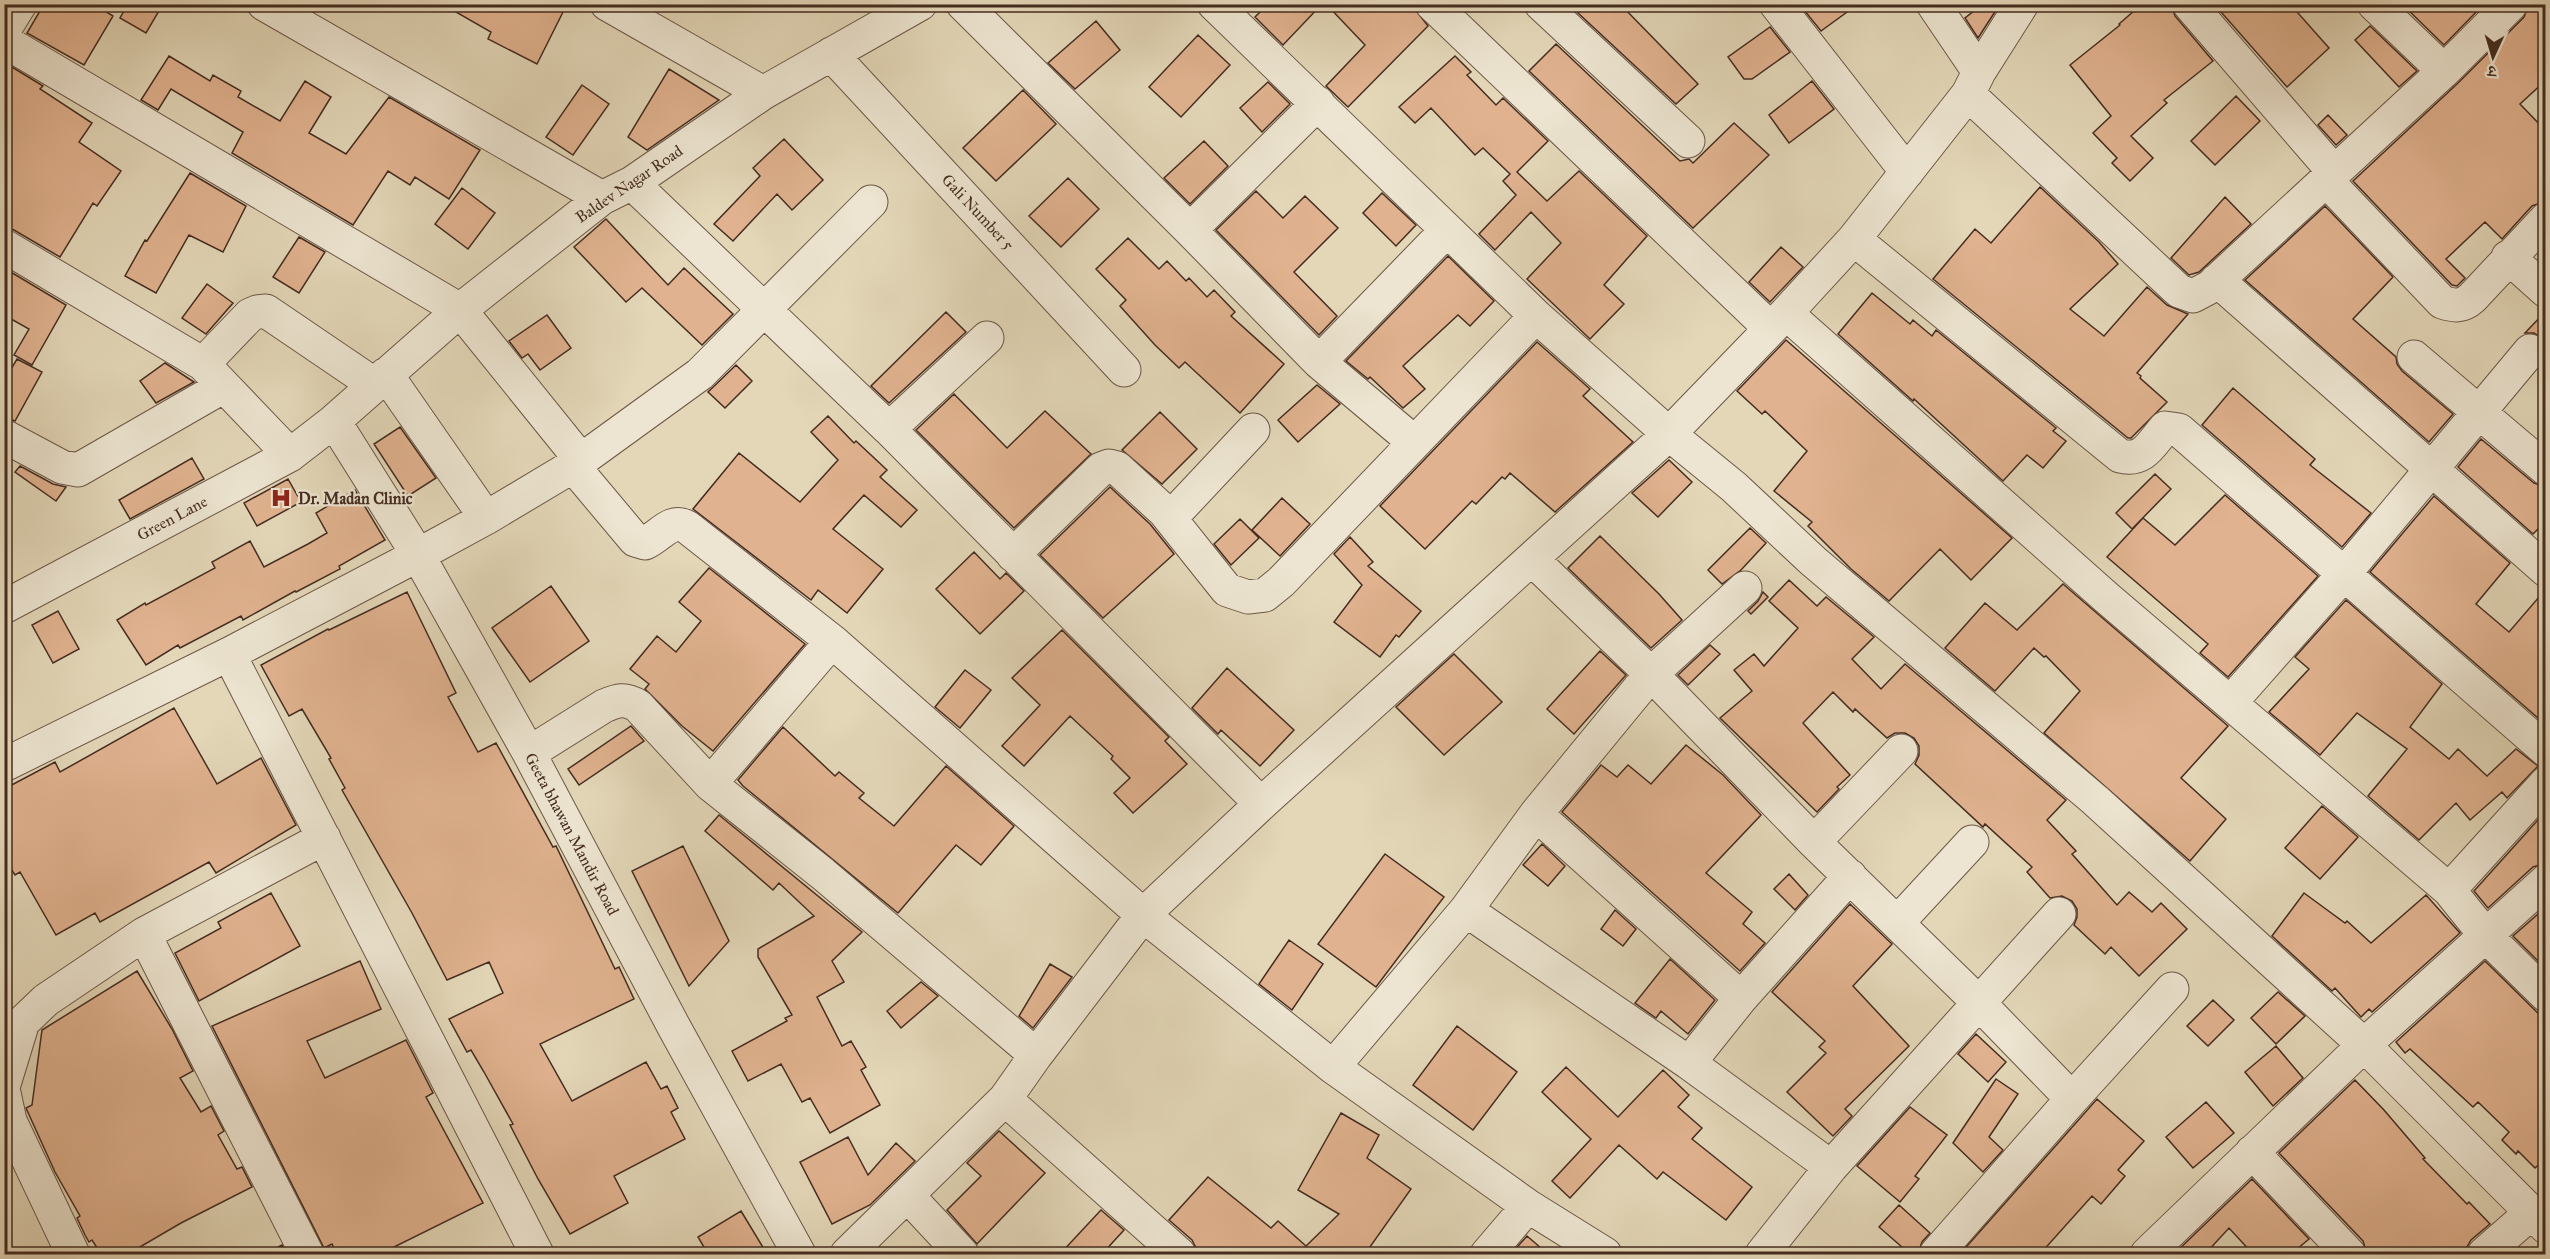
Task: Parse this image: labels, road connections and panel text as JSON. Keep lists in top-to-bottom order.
{
  "streets": {
    "street": [
      "Baldev Nagar Road",
      "Gali Number 5",
      "Green Lane",
      "Geeta bhawan Mandir Road"
    ]
  },
  "crossings": [
    ["Baldev Nagar Road", "Gali Number 5"],
    ["Baldev Nagar Road", "Green Lane"],
    ["Baldev Nagar Road", "Geeta bhawan Mandir Road"],
    ["Green Lane", "Geeta bhawan Mandir Road"]
  ],
  "places": {
    "hospital": ["Dr. Madan Clinic"]
  },
  "north": "bottom"
}
